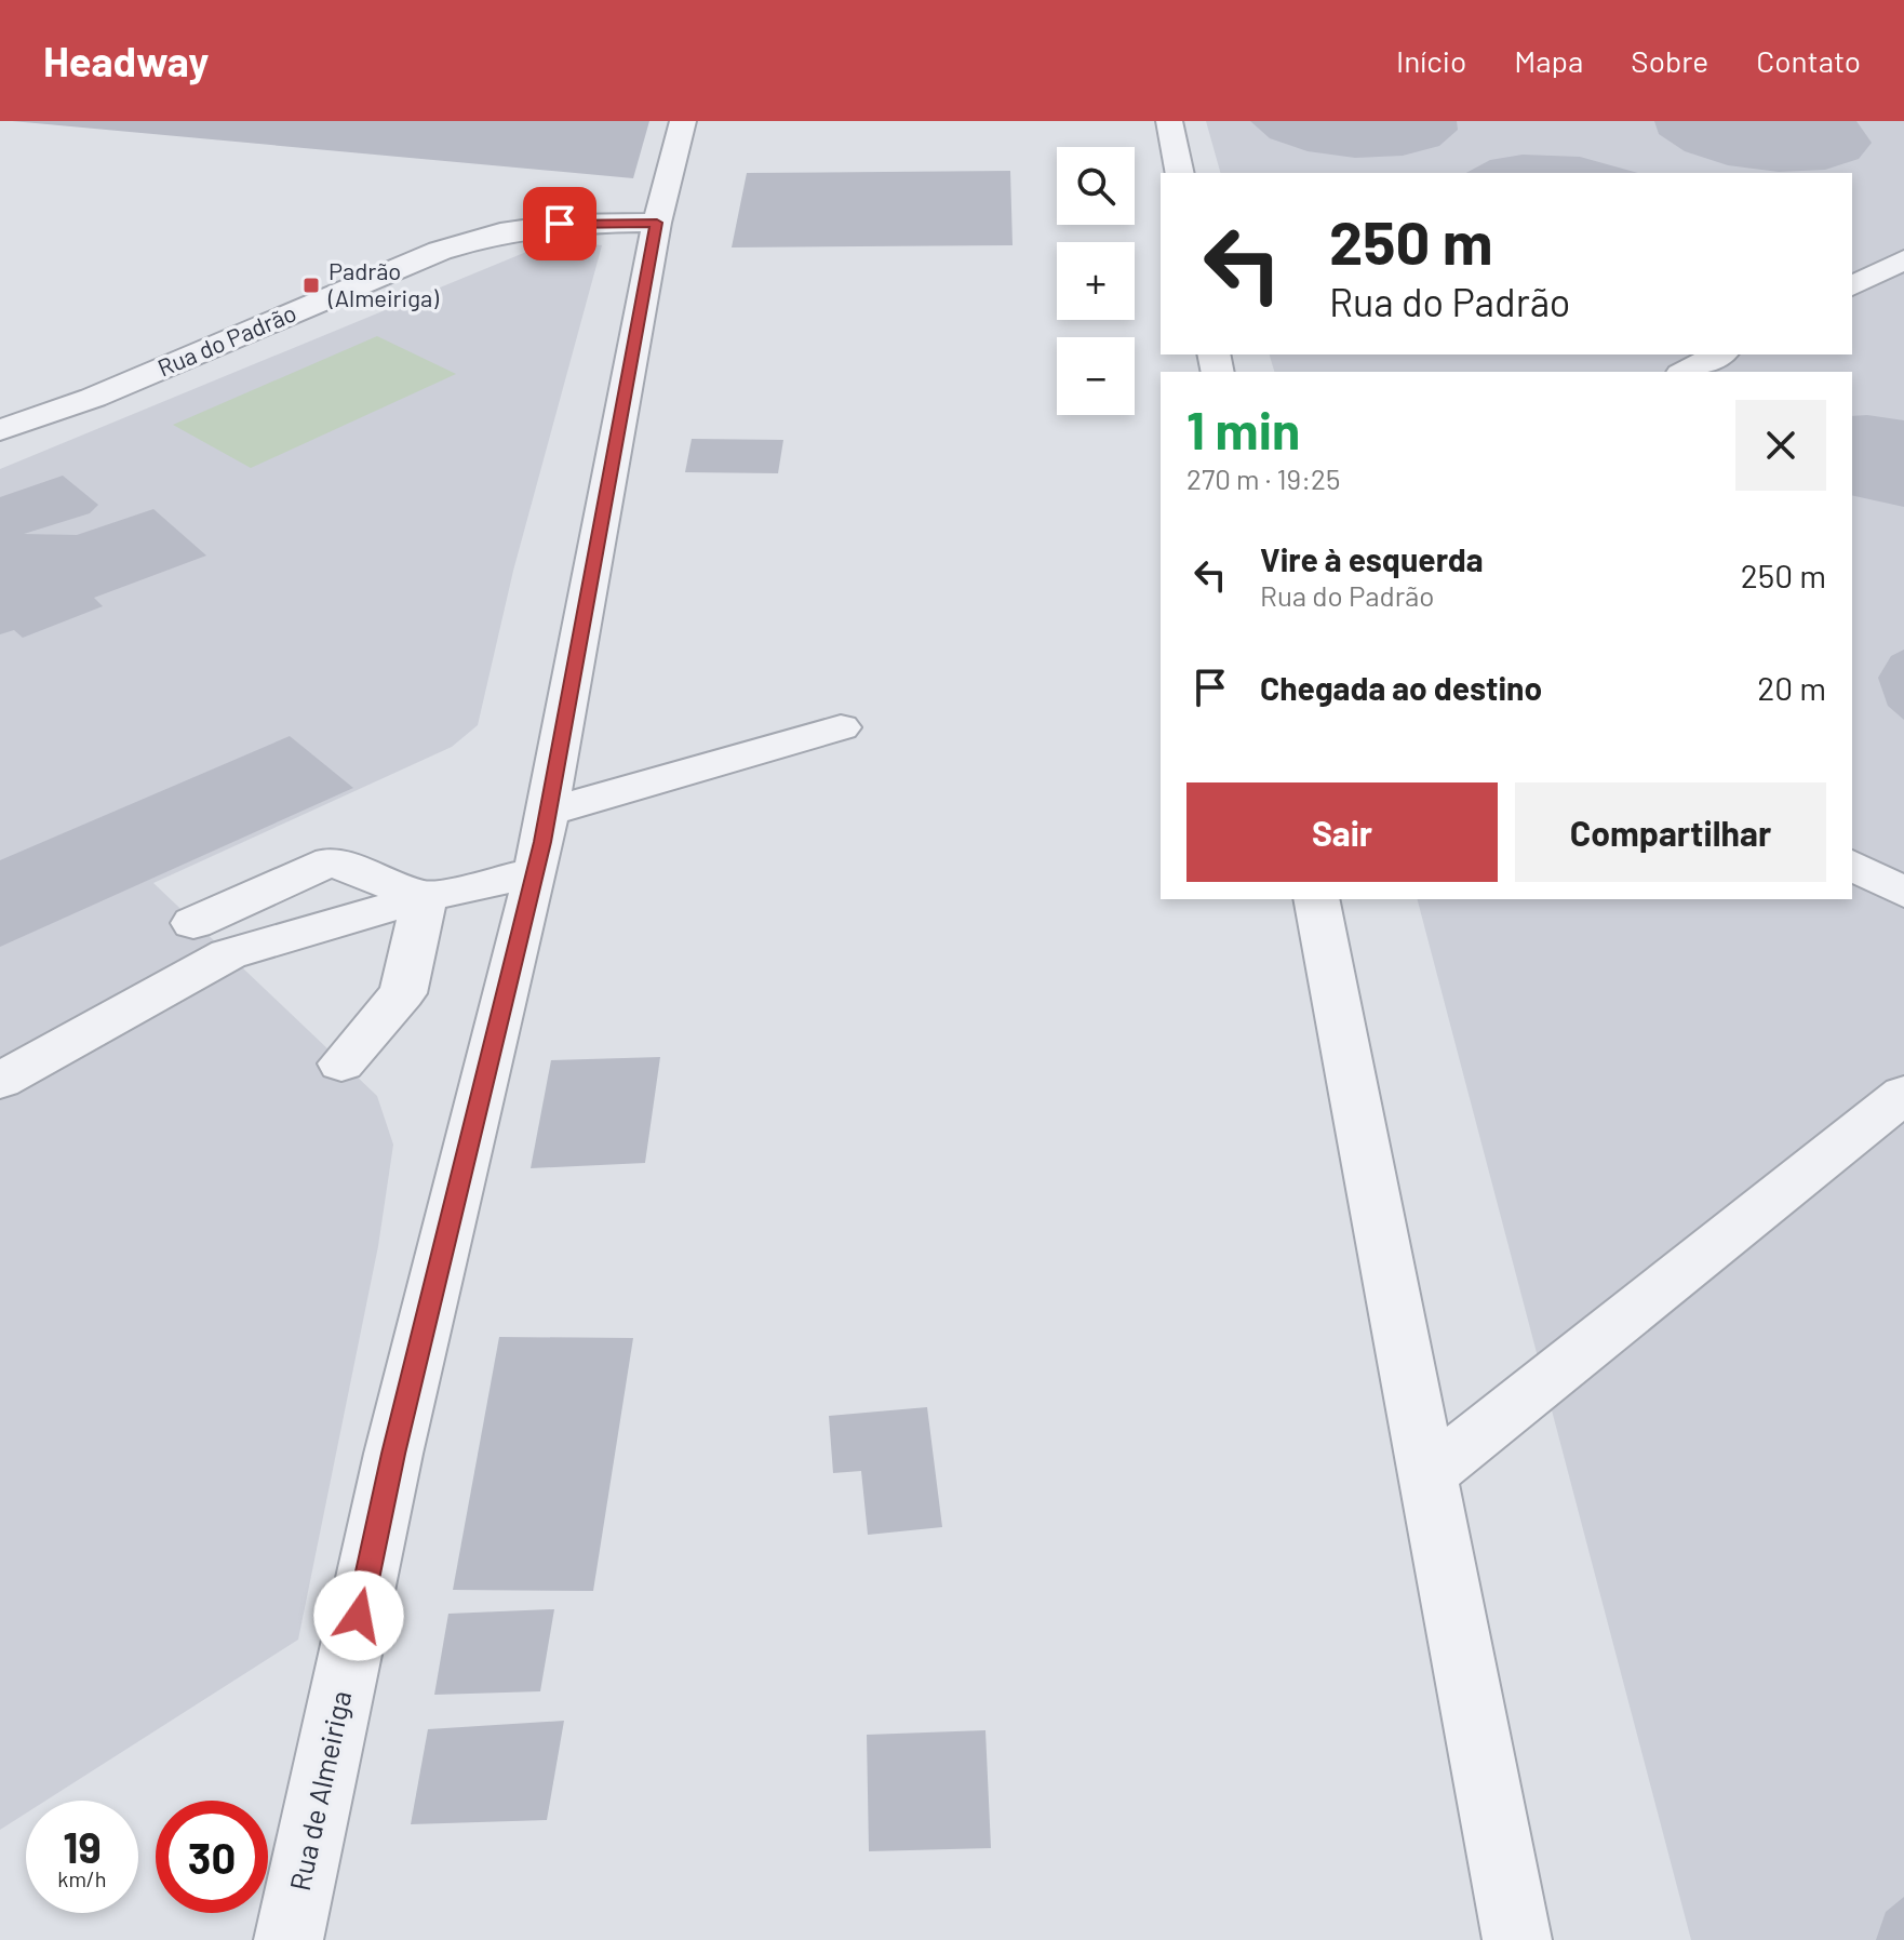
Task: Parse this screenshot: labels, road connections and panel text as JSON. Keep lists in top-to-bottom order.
{
  "streets": {
    "street": ["Rua do Padrão", "Rua de Almeiriga"]
  },
  "crossings": [
    ["Rua do Padrão", "Rua de Almeiriga"]
  ],
  "places": {
    "transit": ["Padrão (Almeiriga)"]
  },
  "page": {
    "header": "Headway",
    "nav": [
      "Início",
      "Mapa",
      "Sobre",
      "Contato"
    ],
    "map_buttons": ["+", "−"],
    "turn": ["250 m", "Rua do Padrão"],
    "heading": ["1 min", "270 m · 19:25"],
    "list": [
      {
        "name": "Vire à esquerda",
        "note": "Rua do Padrão",
        "value": "250 m"
      },
      {
        "name": "Chegada ao destino",
        "value": "20 m"
      }
    ],
    "buttons": ["Sair", "Compartilhar"],
    "speed": "19 km/h",
    "limit": "30"
  }
}
